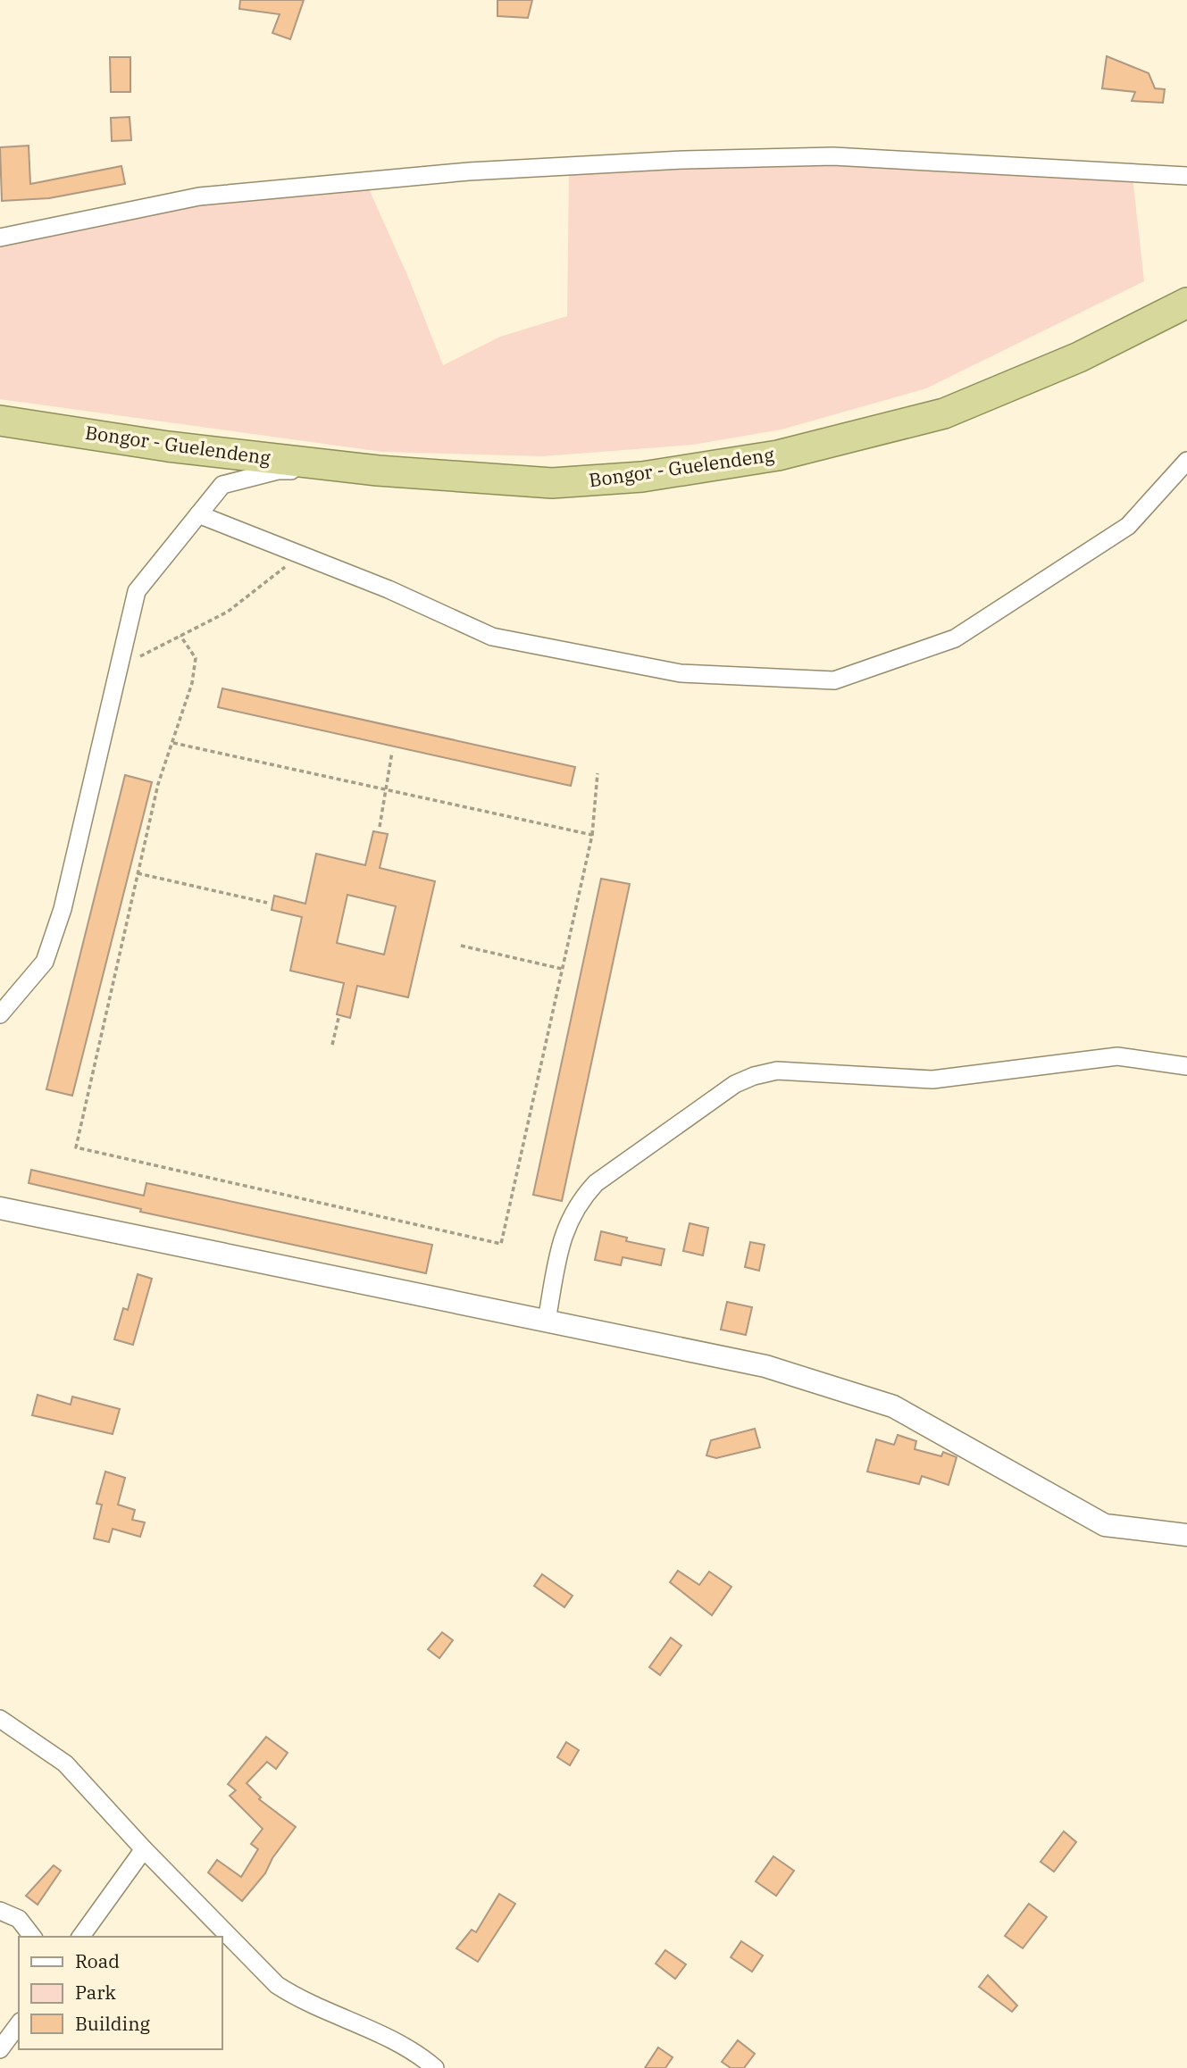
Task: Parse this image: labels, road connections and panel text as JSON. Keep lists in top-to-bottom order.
{
  "streets": {
    "highway": ["Bongor - Guelendeng"]
  },
  "legend": ["Road", "Park", "Building"]
}
